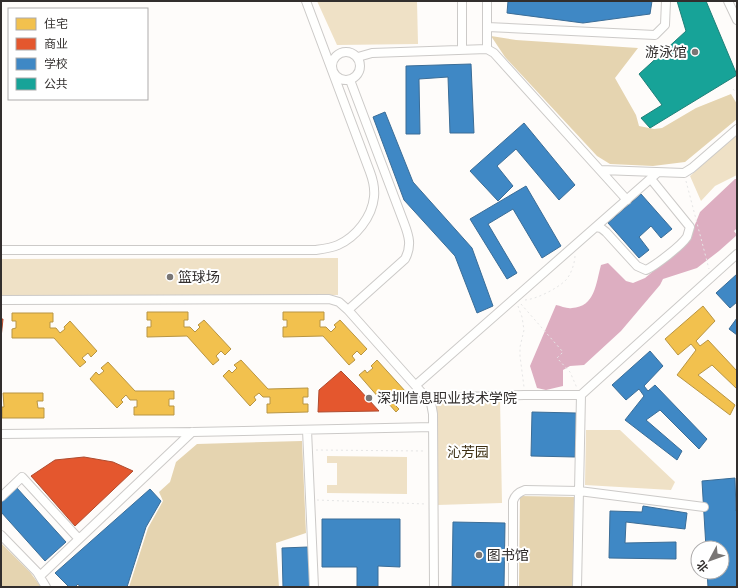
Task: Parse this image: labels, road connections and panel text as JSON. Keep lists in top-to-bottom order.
{
  "parks": ["沁芳园"],
  "places": [
    "游泳馆",
    "篮球场",
    "深圳信息职业技术学院",
    "图书馆"
  ],
  "legend": [
    "住宅",
    "商业",
    "学校",
    "公共"
  ],
  "north": "bottom left"
}
